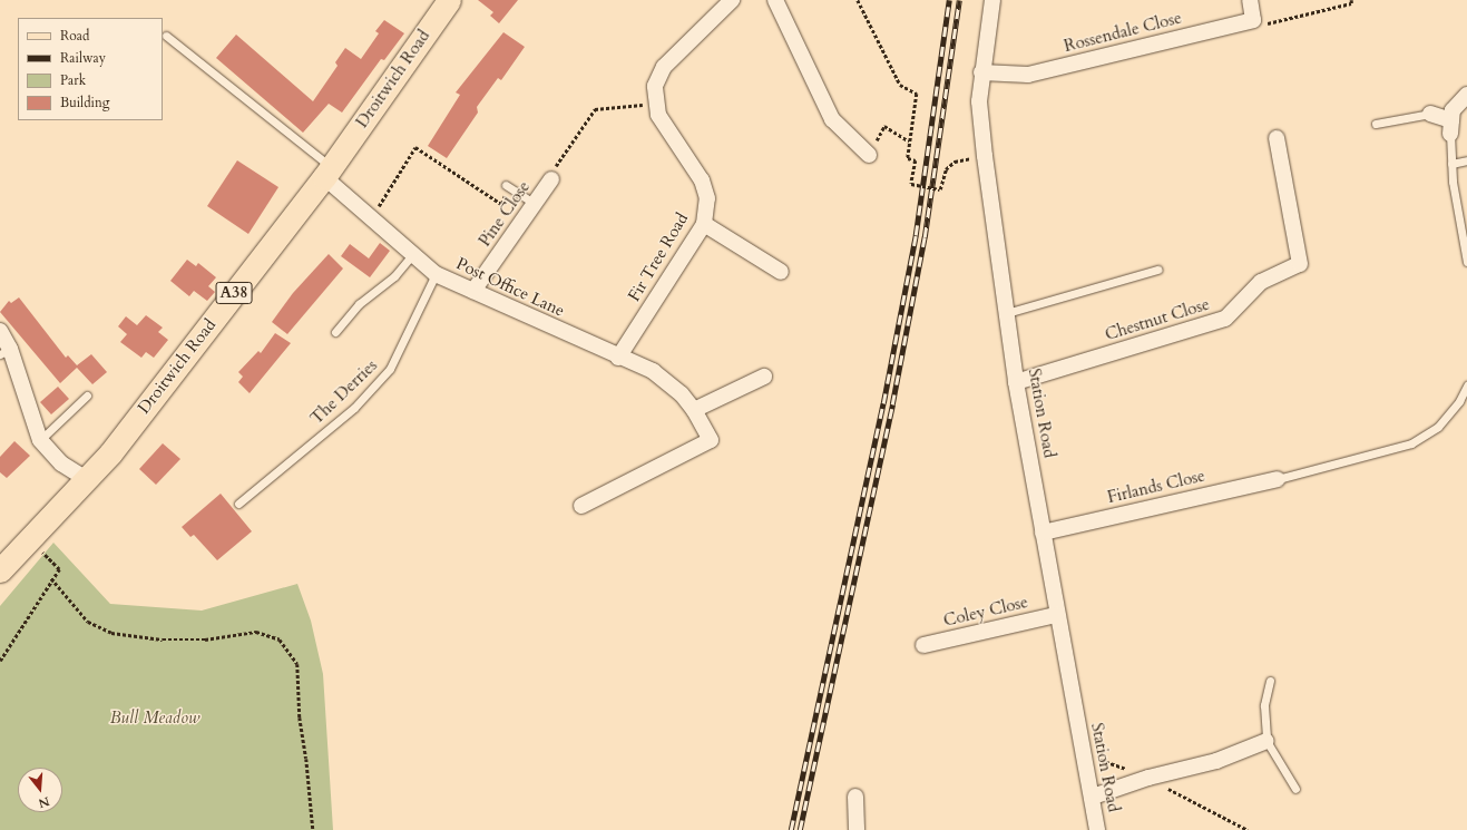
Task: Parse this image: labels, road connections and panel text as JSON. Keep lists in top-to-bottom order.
{
  "streets": {
    "main road": ["Droitwich Road", "A38"],
    "street": [
      "Rossendale Close",
      "Pine Close",
      "Fir Tree Road",
      "Post Office Lane",
      "Chestnut Close",
      "Station Road",
      "Firlands Close",
      "Coley Close"
    ],
    "lane": ["The Derries"]
  },
  "crossings": [
    ["Rossendale Close", "Station Road"],
    ["Droitwich Road", "Post Office Lane"],
    ["Pine Close", "Post Office Lane"],
    ["Fir Tree Road", "Post Office Lane"],
    ["Post Office Lane", "The Derries"],
    ["Chestnut Close", "Station Road"],
    ["Station Road", "Firlands Close"],
    ["Station Road", "Coley Close"]
  ],
  "parks": ["Bull Meadow"],
  "legend": [
    "Road",
    "Railway",
    "Park",
    "Building"
  ],
  "north": "bottom"
}
